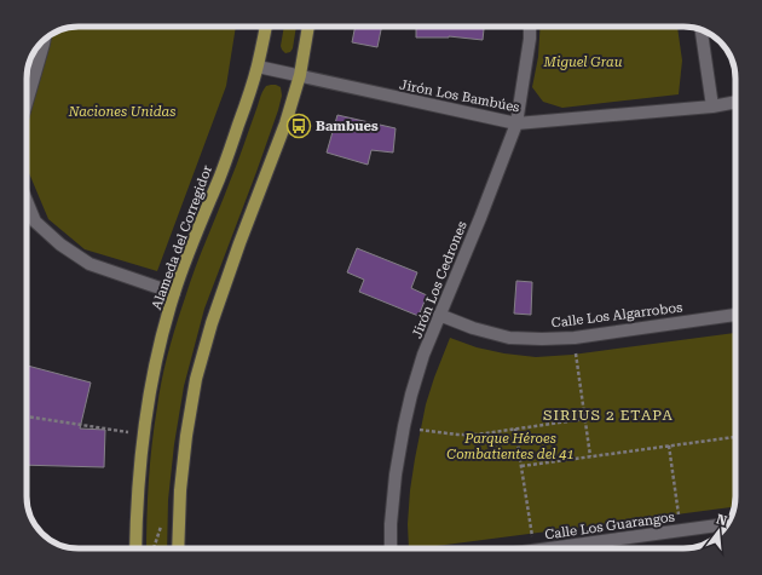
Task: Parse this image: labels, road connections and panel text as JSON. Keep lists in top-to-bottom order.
{
  "streets": {
    "main road": ["Alameda del Corregidor"],
    "street": [
      "Jirón Los Bambúes",
      "Jirón Los Cedrones",
      "Calle Los Algarrobos",
      "Calle Los Guarangos"
    ]
  },
  "crossings": [
    ["Jirón Los Bambúes", "Alameda del Corregidor"],
    ["Jirón Los Bambúes", "Jirón Los Cedrones"],
    ["Jirón Los Cedrones", "Calle Los Algarrobos"]
  ],
  "districts": ["SIRIUS 2 ETAPA"],
  "parks": ["Miguel Grau", "Naciones Unidas", "Parque Héroes Combatientes del 41"],
  "places": {
    "bus stop": ["Bambues"]
  },
  "north": "top"
}
